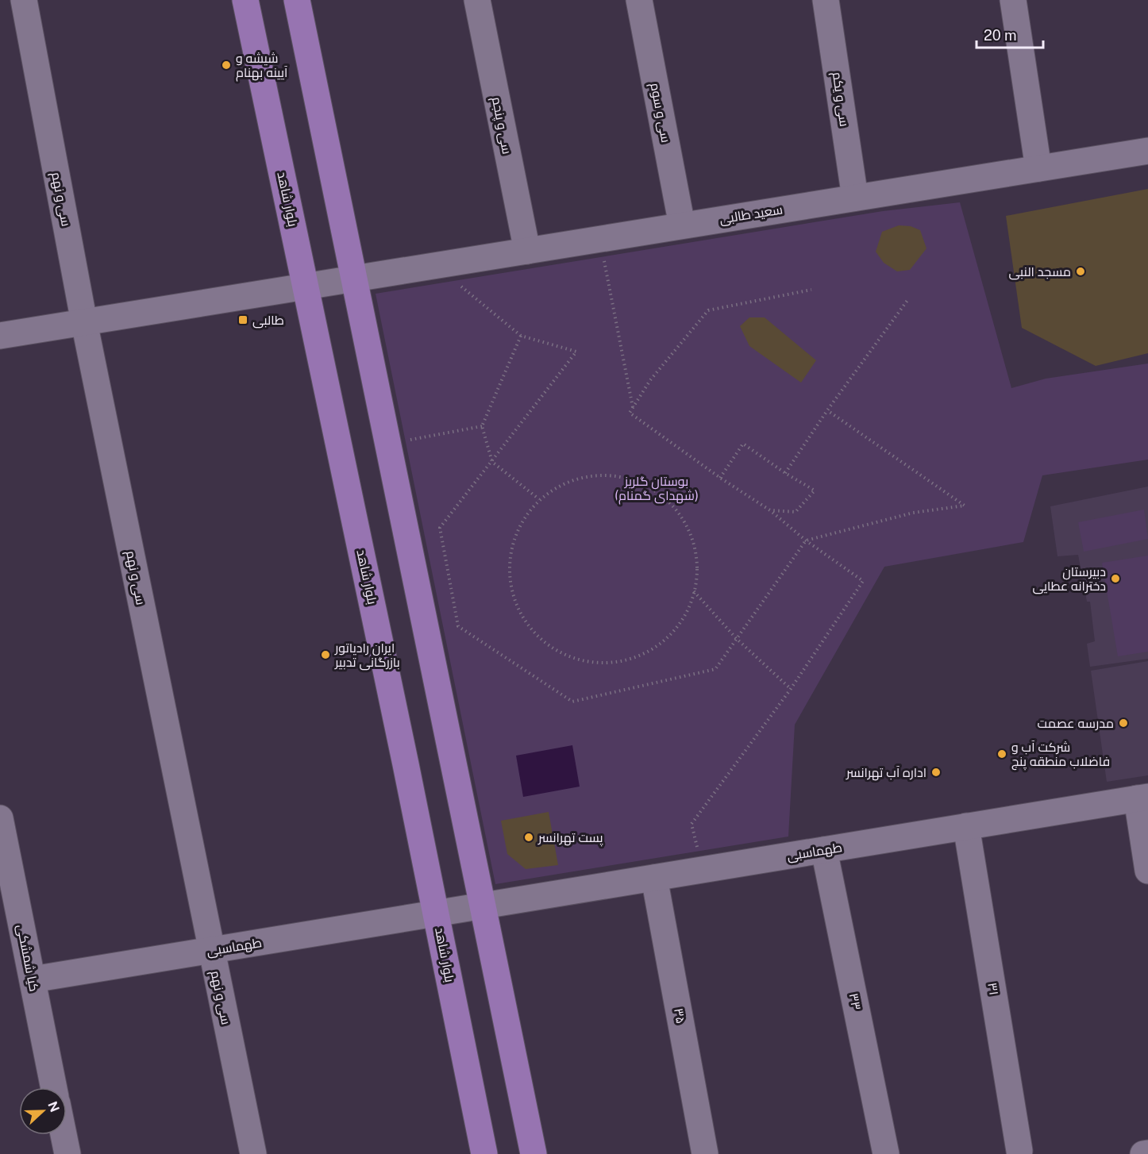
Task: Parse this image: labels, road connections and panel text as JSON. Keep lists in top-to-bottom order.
{
  "streets": {
    "main road": ["بلوار شاهد"],
    "street": [
      "سی و یکم",
      "سی و سوم",
      "سی و پنجم",
      "سی و نهم",
      "سعید طالبی",
      "طهماسبی",
      "کیا شمشکی",
      "۳۱",
      "۳۳",
      "۳۵"
    ]
  },
  "crossings": [
    ["سی و یکم", "سعید طالبی"],
    ["سی و سوم", "سعید طالبی"],
    ["سی و پنجم", "سعید طالبی"],
    ["سی و نهم", "طهماسبی"],
    ["بلوار شاهد", "سعید طالبی"],
    ["بلوار شاهد", "طهماسبی"],
    ["طهماسبی", "کیا شمشکی"],
    ["طهماسبی", "۳۱"],
    ["طهماسبی", "۳۳"],
    ["طهماسبی", "۳۵"]
  ],
  "parks": ["بوستان گلریز (شهدای گمنام)"],
  "places": {
    "other": [
      "شیشه و آیینه بهنام",
      "مسجد النبی",
      "دبیرستان دخترانه عطایی",
      "ایران رادیاتور بازرگانی تدبیر",
      "مدرسه عصمت",
      "شرکت آب و فاضلاب منطقه پنج",
      "اداره آب تهرانسر",
      "پست تهرانسر"
    ],
    "transit": ["طالبی"]
  },
  "scale_bar": "20 m",
  "north": "right"
}
